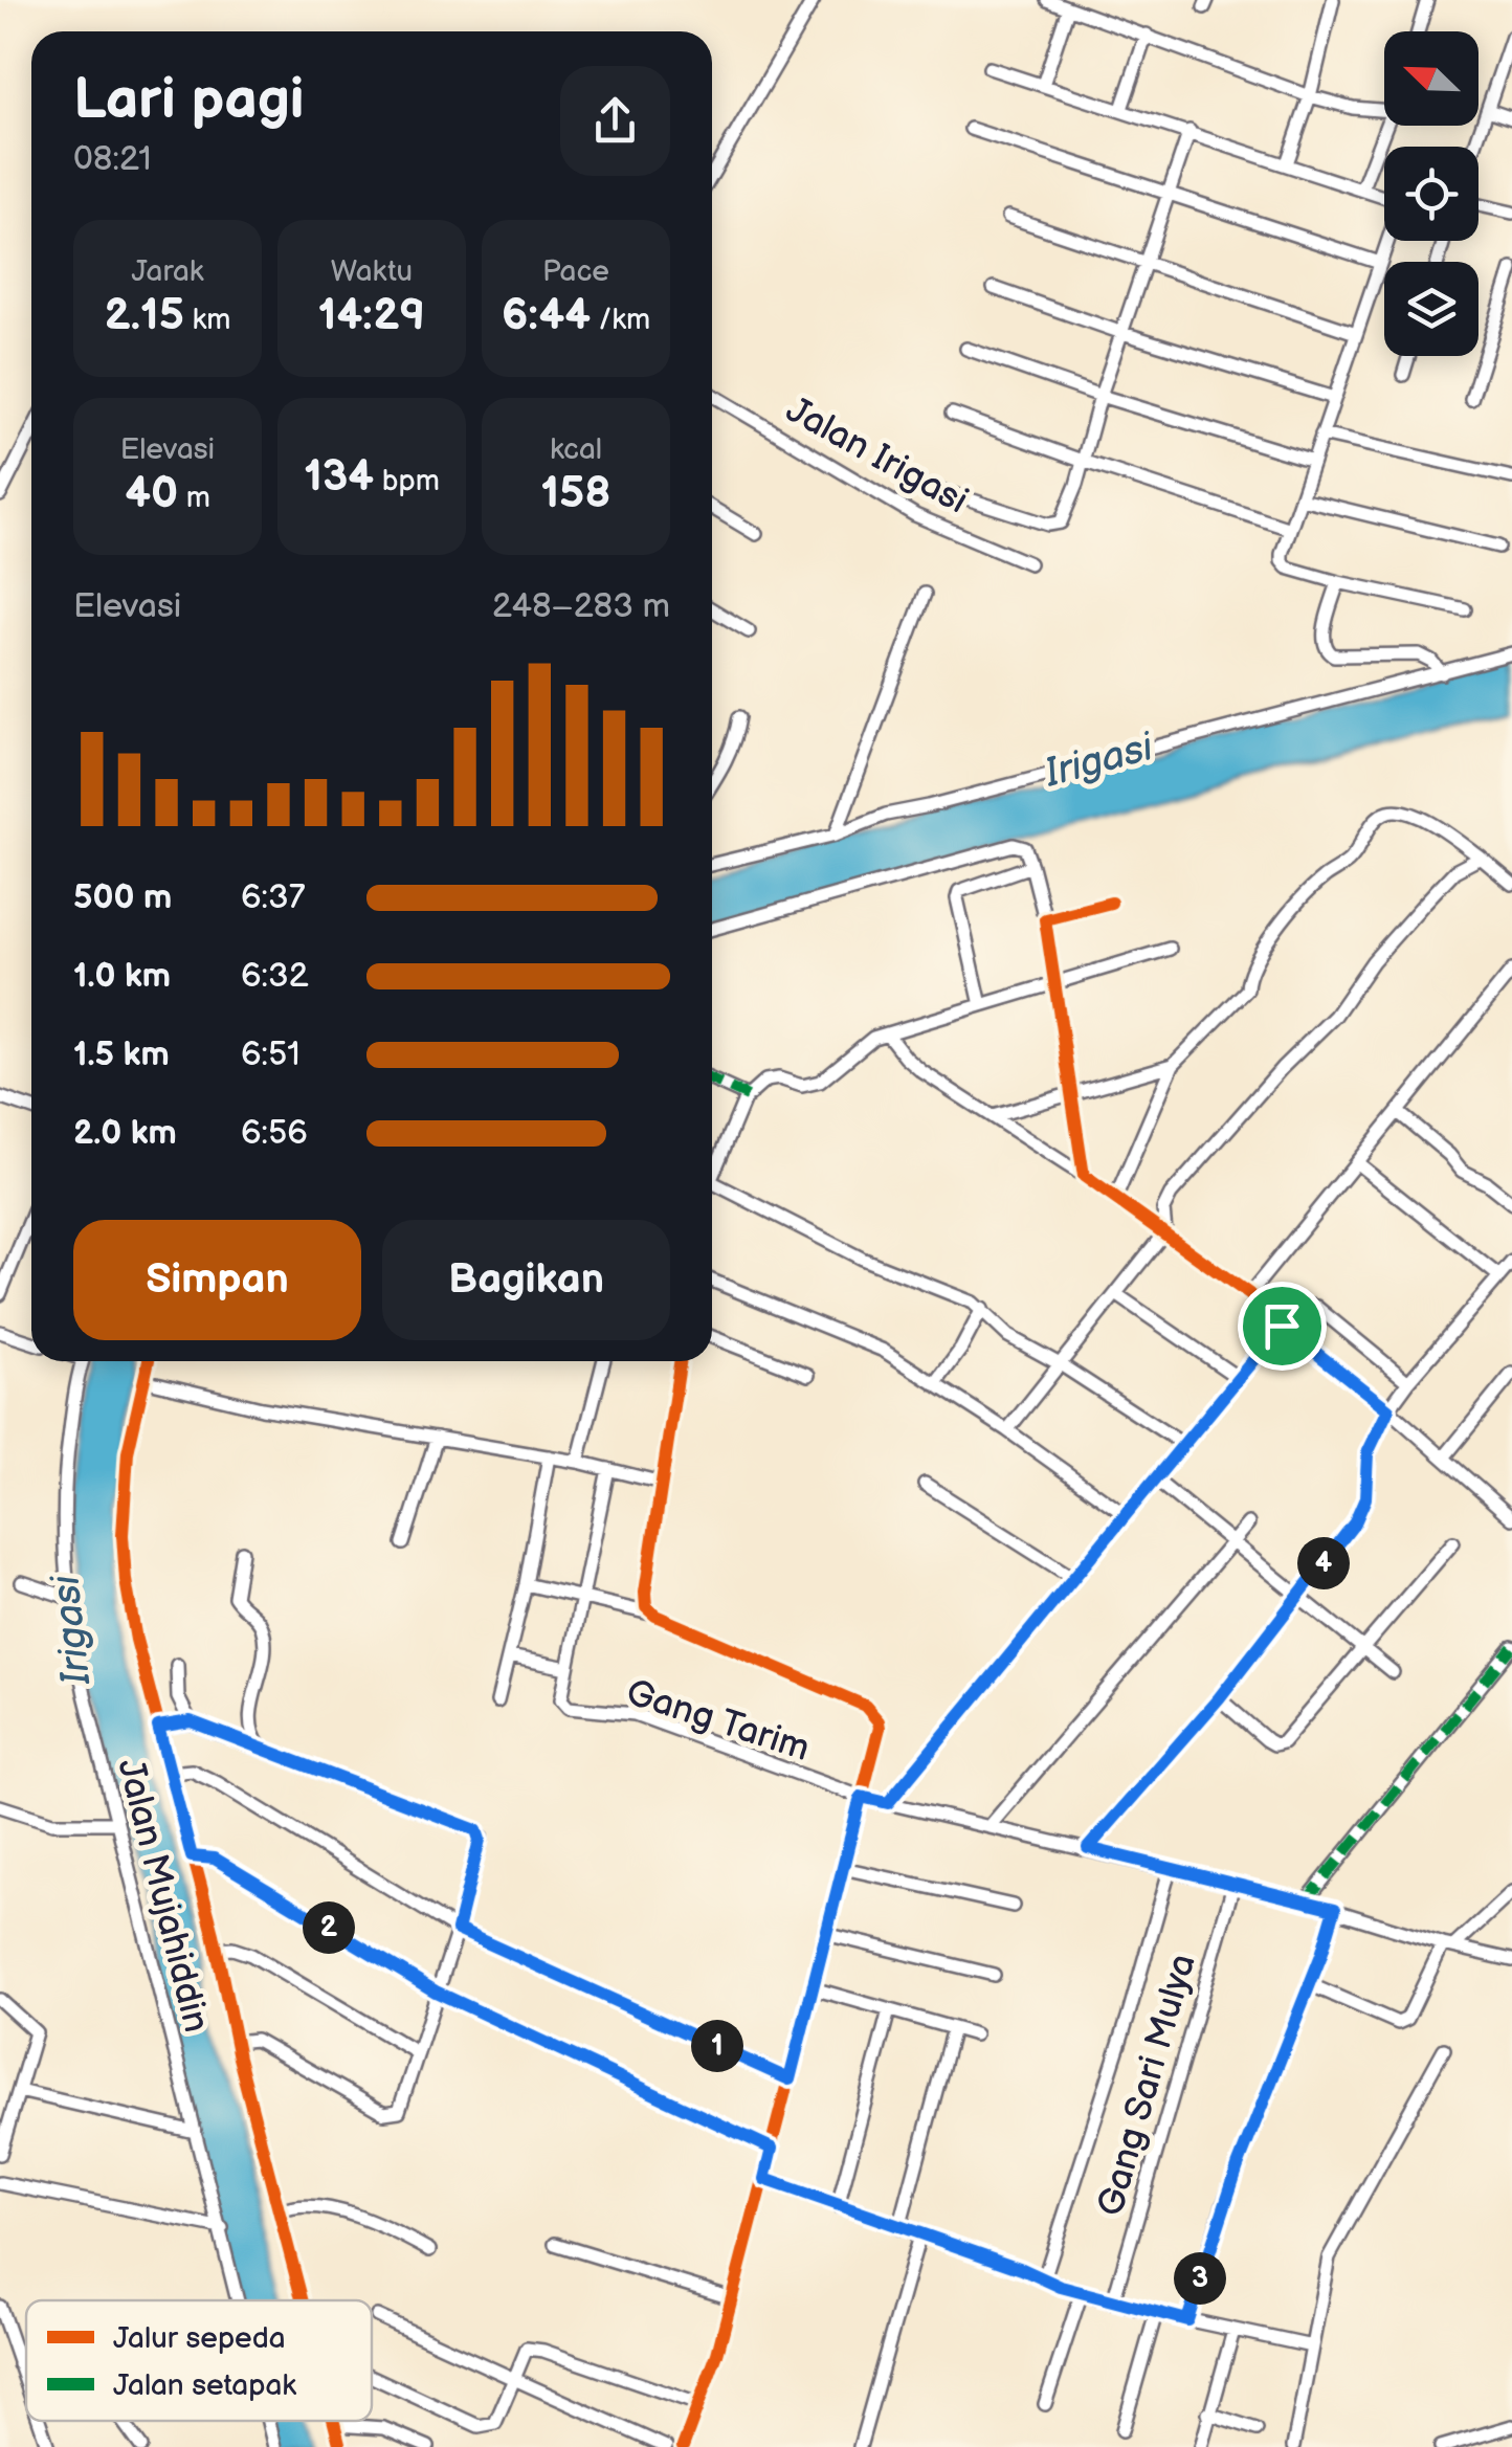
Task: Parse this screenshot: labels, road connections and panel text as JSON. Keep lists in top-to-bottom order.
{
  "streets": {
    "street": [
      "Jalan Irigasi",
      "Gang Tarim",
      "Jalan Mujahiddin",
      "Gang Sari Mulya"
    ]
  },
  "crossings": [
    ["Gang Tarim", "Gang Sari Mulya"]
  ],
  "water": ["Irigasi"],
  "legend": ["Jalur sepeda", "Jalan setapak"],
  "north": "top left",
  "page": {
    "heading": ["Lari pagi", "08:21"],
    "stats": [
      ["Jarak", "2.15 km"],
      ["Waktu", "14:29"],
      ["Pace", "6:44 /km"],
      ["Elevasi", "40 m"],
      ["134 bpm"],
      ["kcal", "158"]
    ],
    "chart": ["Elevasi", "248–283 m"],
    "list": [
      {
        "name": "500 m",
        "note": "6:37"
      },
      {
        "name": "1.0 km",
        "note": "6:32"
      },
      {
        "name": "1.5 km",
        "note": "6:51"
      },
      {
        "name": "2.0 km",
        "note": "6:56"
      }
    ],
    "buttons": ["Simpan", "Bagikan"],
    "pins": [
      "4",
      "2",
      "1",
      "3"
    ]
  }
}
